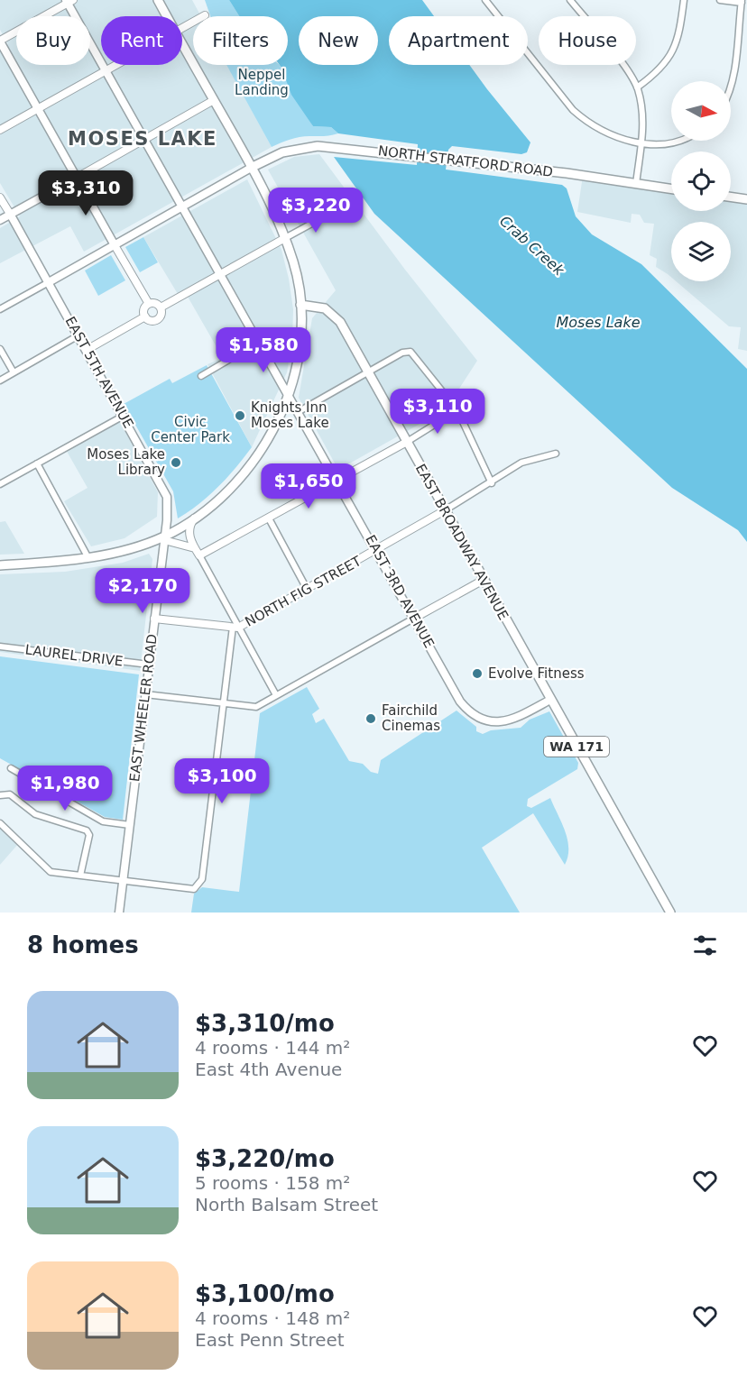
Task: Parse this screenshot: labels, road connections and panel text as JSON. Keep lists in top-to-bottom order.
{
  "streets": {
    "main road": [
      "NORTH STRATFORD ROAD",
      "EAST 5TH AVENUE",
      "EAST BROADWAY AVENUE",
      "EAST 3RD AVENUE",
      "EAST WHEELER ROAD",
      "WA 171"
    ],
    "street": ["NORTH FIG STREET", "LAUREL DRIVE"]
  },
  "crossings": [
    ["EAST 5TH AVENUE", "EAST WHEELER ROAD"],
    ["EAST BROADWAY AVENUE", "NORTH FIG STREET"],
    ["EAST BROADWAY AVENUE", "EAST 3RD AVENUE"],
    ["NORTH FIG STREET", "EAST 3RD AVENUE"],
    ["NORTH FIG STREET", "EAST WHEELER ROAD"],
    ["LAUREL DRIVE", "EAST WHEELER ROAD"]
  ],
  "districts": ["MOSES LAKE"],
  "water": ["Crab Creek", "Moses Lake"],
  "parks": ["Neppel Landing", "Civic Center Park"],
  "places": [
    "Knights Inn Moses Lake",
    "Moses Lake Library",
    "Evolve Fitness",
    "Fairchild Cinemas"
  ],
  "north": "right",
  "page": {
    "chip": [
      "Buy",
      "Rent",
      "Filters",
      "New",
      "Apartment",
      "House"
    ],
    "price": [
      "$3,310",
      "$3,220",
      "$1,580",
      "$3,110",
      "$1,650",
      "$2,170",
      "$3,100",
      "$1,980"
    ],
    "heading": "8 homes",
    "list": [
      {
        "name": "$3,310/mo",
        "note": "4 rooms · 144 m² · East 4th Avenue"
      },
      {
        "name": "$3,220/mo",
        "note": "5 rooms · 158 m² · North Balsam Street"
      },
      {
        "name": "$3,100/mo",
        "note": "4 rooms · 148 m² · East Penn Street"
      }
    ]
  }
}
